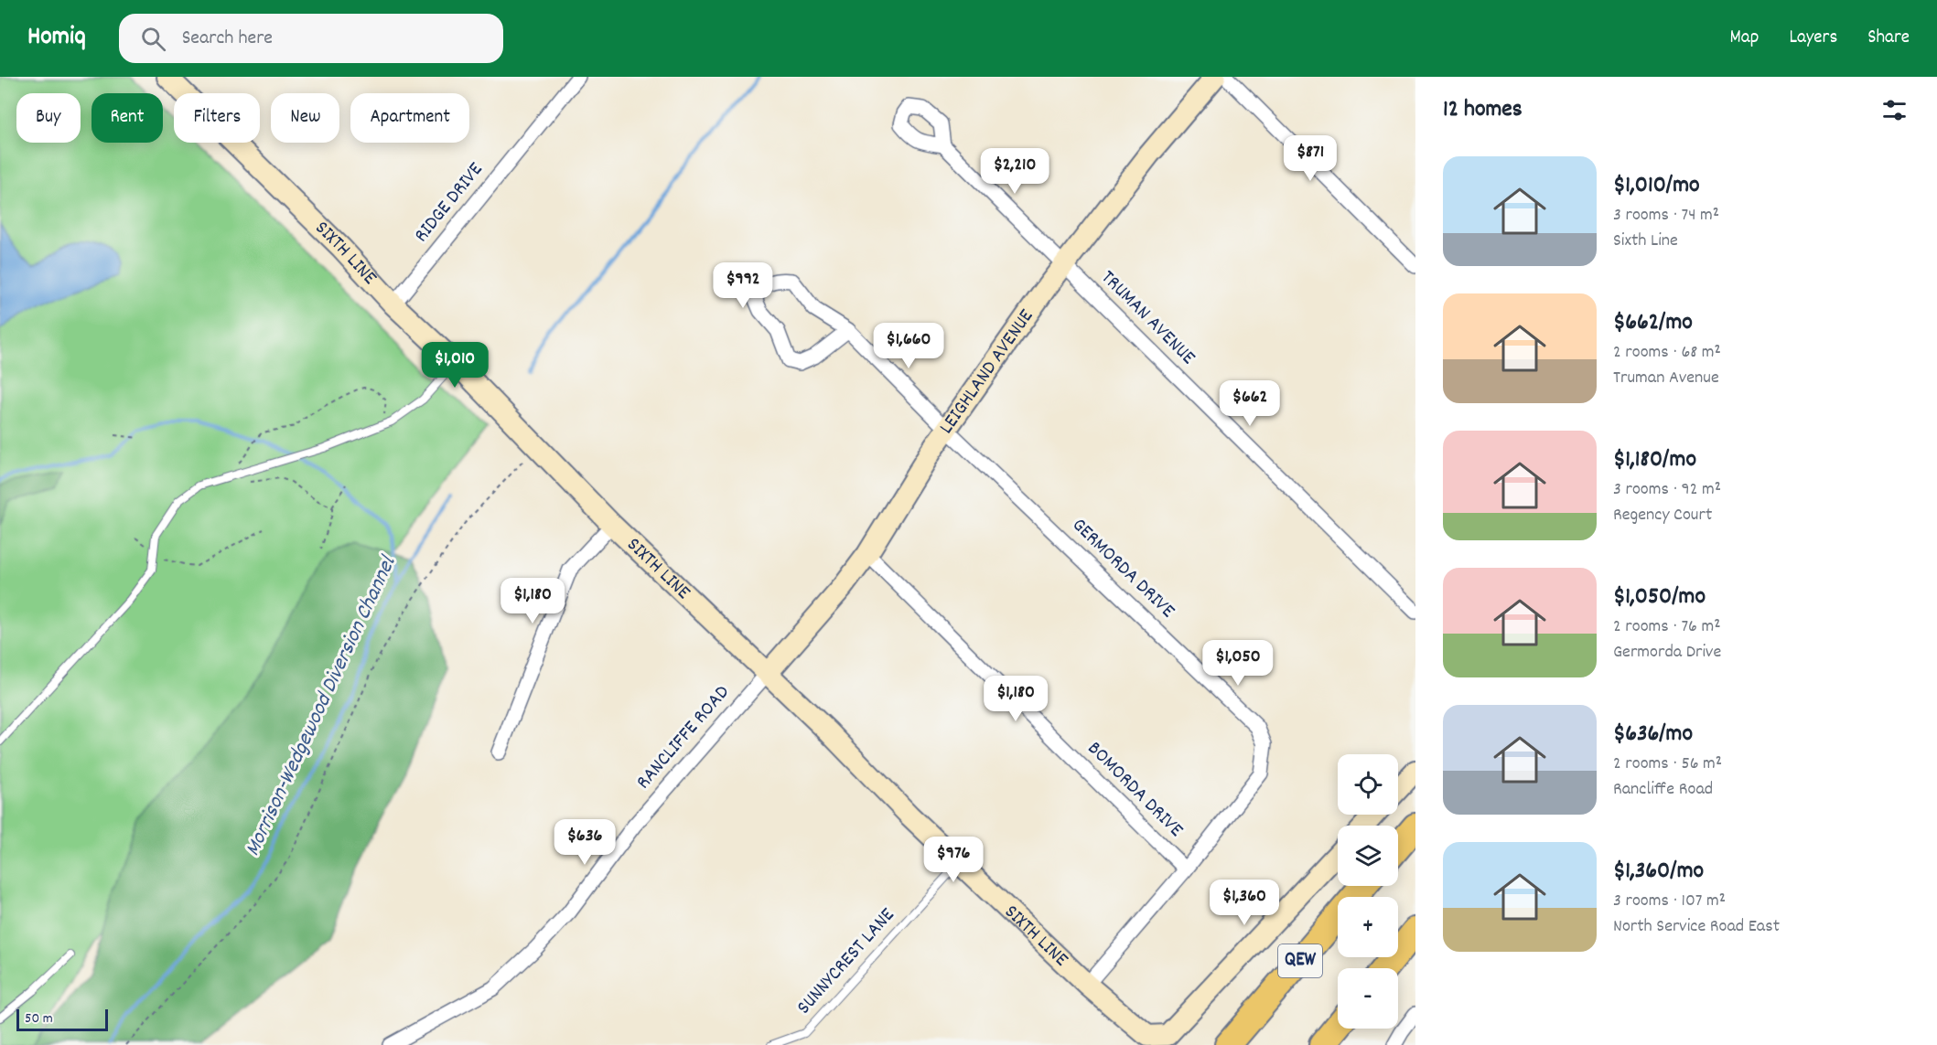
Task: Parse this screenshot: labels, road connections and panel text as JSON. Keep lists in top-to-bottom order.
{
  "streets": {
    "highway": ["QEW"],
    "street": [
      "RIDGE DRIVE",
      "SIXTH LINE",
      "TRUMAN AVENUE",
      "LEIGHLAND AVENUE",
      "GERMORDA DRIVE",
      "RANCLIFFE ROAD",
      "BOMORDA DRIVE"
    ],
    "lane": ["SUNNYCREST LANE"]
  },
  "crossings": [
    ["RIDGE DRIVE", "SIXTH LINE"],
    ["SIXTH LINE", "LEIGHLAND AVENUE"],
    ["SIXTH LINE", "GERMORDA DRIVE"],
    ["SIXTH LINE", "RANCLIFFE ROAD"],
    ["SIXTH LINE", "SUNNYCREST LANE"],
    ["TRUMAN AVENUE", "LEIGHLAND AVENUE"],
    ["LEIGHLAND AVENUE", "GERMORDA DRIVE"],
    ["LEIGHLAND AVENUE", "RANCLIFFE ROAD"],
    ["LEIGHLAND AVENUE", "BOMORDA DRIVE"],
    ["GERMORDA DRIVE", "BOMORDA DRIVE"]
  ],
  "water": ["Morrison-Wedgewood Diversion Channel"],
  "scale_bar": "50 m",
  "page": {
    "header": "Homiq",
    "search": "Search here",
    "nav": ["Map", "Layers", "Share"],
    "heading": "12 homes",
    "chip": [
      "Buy",
      "Rent",
      "Filters",
      "New",
      "Apartment"
    ],
    "price": [
      "$871",
      "$2,210",
      "$992",
      "$1,660",
      "$1,010",
      "$662",
      "$1,180",
      "$1,050",
      "$1,180",
      "$636",
      "$976",
      "$1,360"
    ],
    "list": [
      {
        "name": "$1,010/mo",
        "note": "3 rooms · 74 m² · Sixth Line"
      },
      {
        "name": "$662/mo",
        "note": "2 rooms · 68 m² · Truman Avenue"
      },
      {
        "name": "$1,180/mo",
        "note": "3 rooms · 92 m² · Regency Court"
      },
      {
        "name": "$1,050/mo",
        "note": "2 rooms · 76 m² · Germorda Drive"
      },
      {
        "name": "$636/mo",
        "note": "2 rooms · 56 m² · Rancliffe Road"
      },
      {
        "name": "$1,360/mo",
        "note": "3 rooms · 107 m² · North Service Road East"
      }
    ],
    "map_buttons": ["+", "−"],
    "scale": "50 m"
  }
}
